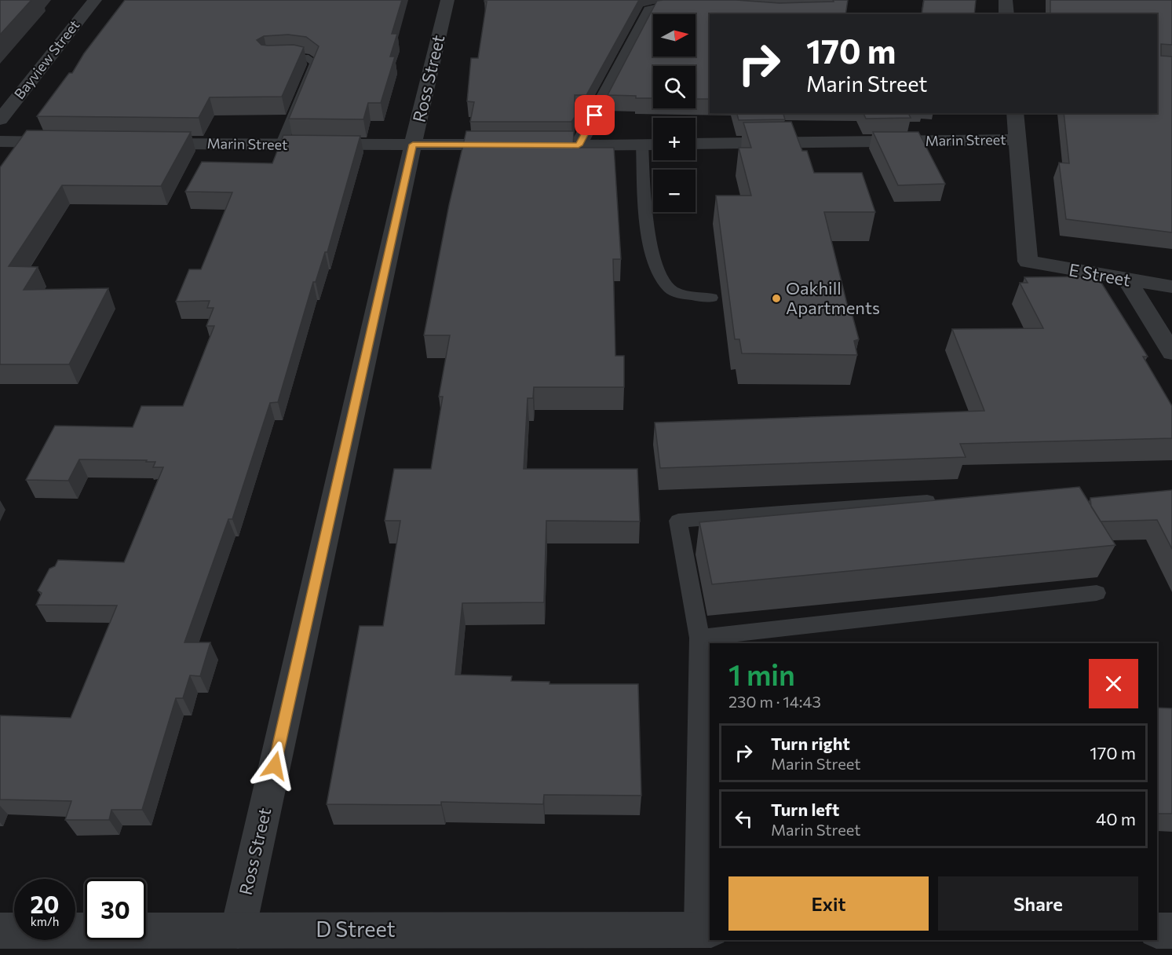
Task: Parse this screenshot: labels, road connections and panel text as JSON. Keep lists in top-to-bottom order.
{
  "streets": {
    "street": [
      "Bayview Street",
      "Ross Street",
      "Marin Street",
      "E Street",
      "D Street"
    ]
  },
  "crossings": [
    ["Ross Street", "Marin Street"],
    ["Ross Street", "D Street"],
    ["Marin Street", "E Street"]
  ],
  "places": ["Oakhill Apartments"],
  "north": "right",
  "page": {
    "map_buttons": ["+", "−"],
    "turn": ["170 m", "Marin Street"],
    "heading": ["1 min", "230 m · 14:43"],
    "list": [
      {
        "name": "Turn right",
        "note": "Marin Street",
        "value": "170 m"
      },
      {
        "name": "Turn left",
        "note": "Marin Street",
        "value": "40 m"
      }
    ],
    "buttons": ["Exit", "Share"],
    "speed": "20 km/h",
    "limit": "30"
  }
}
